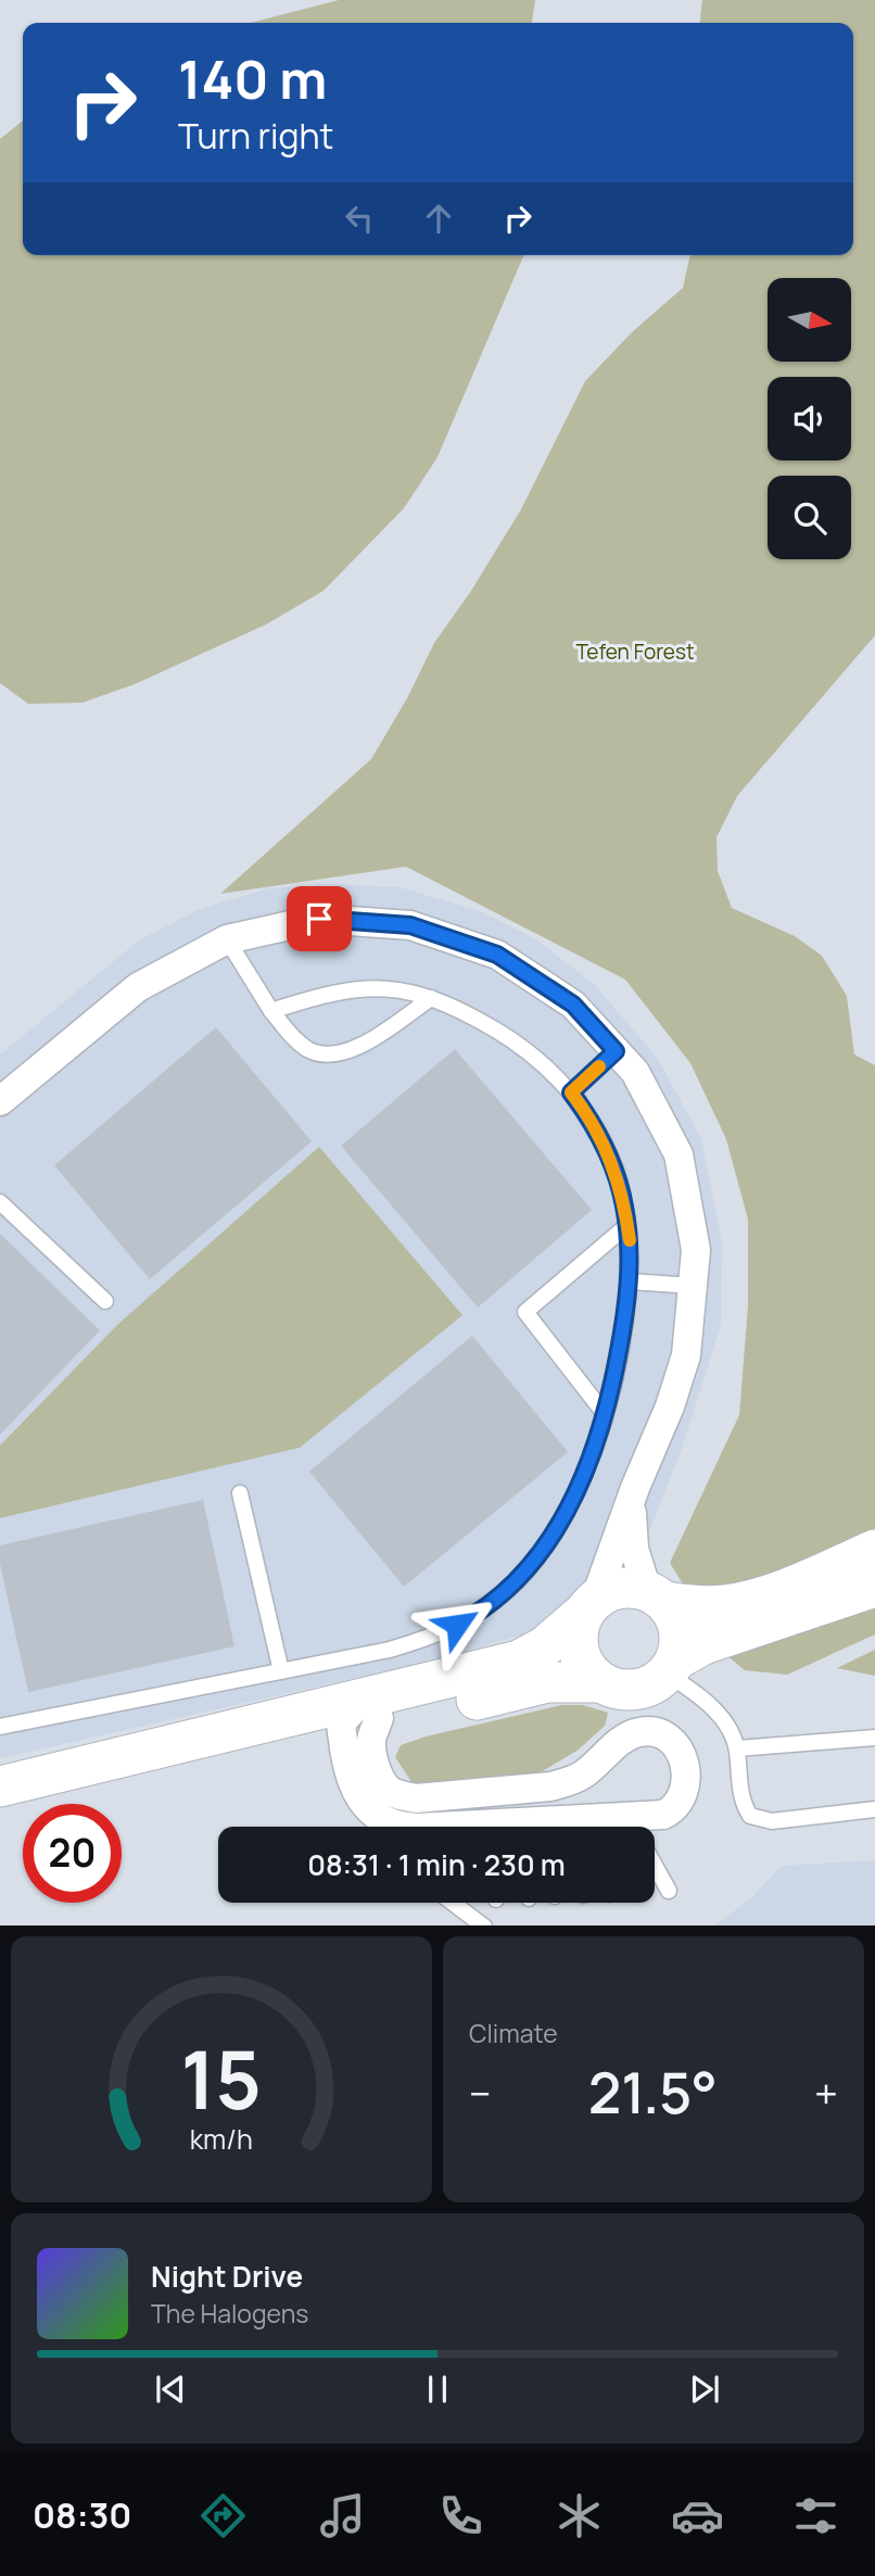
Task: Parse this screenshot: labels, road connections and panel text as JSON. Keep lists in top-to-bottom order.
{
  "parks": ["Tefen Forest"],
  "north": "right",
  "page": {
    "turn": ["140 m", "Turn right"],
    "limit": "20",
    "trip": "08:31 · 1 min · 230 m",
    "tile": "Climate",
    "heat": ["−", "21.5°", "+"],
    "song": ["Night Drive", "The Halogens"],
    "tabs": "08:30",
    "gauge": ["15", "km/h"]
  }
}
